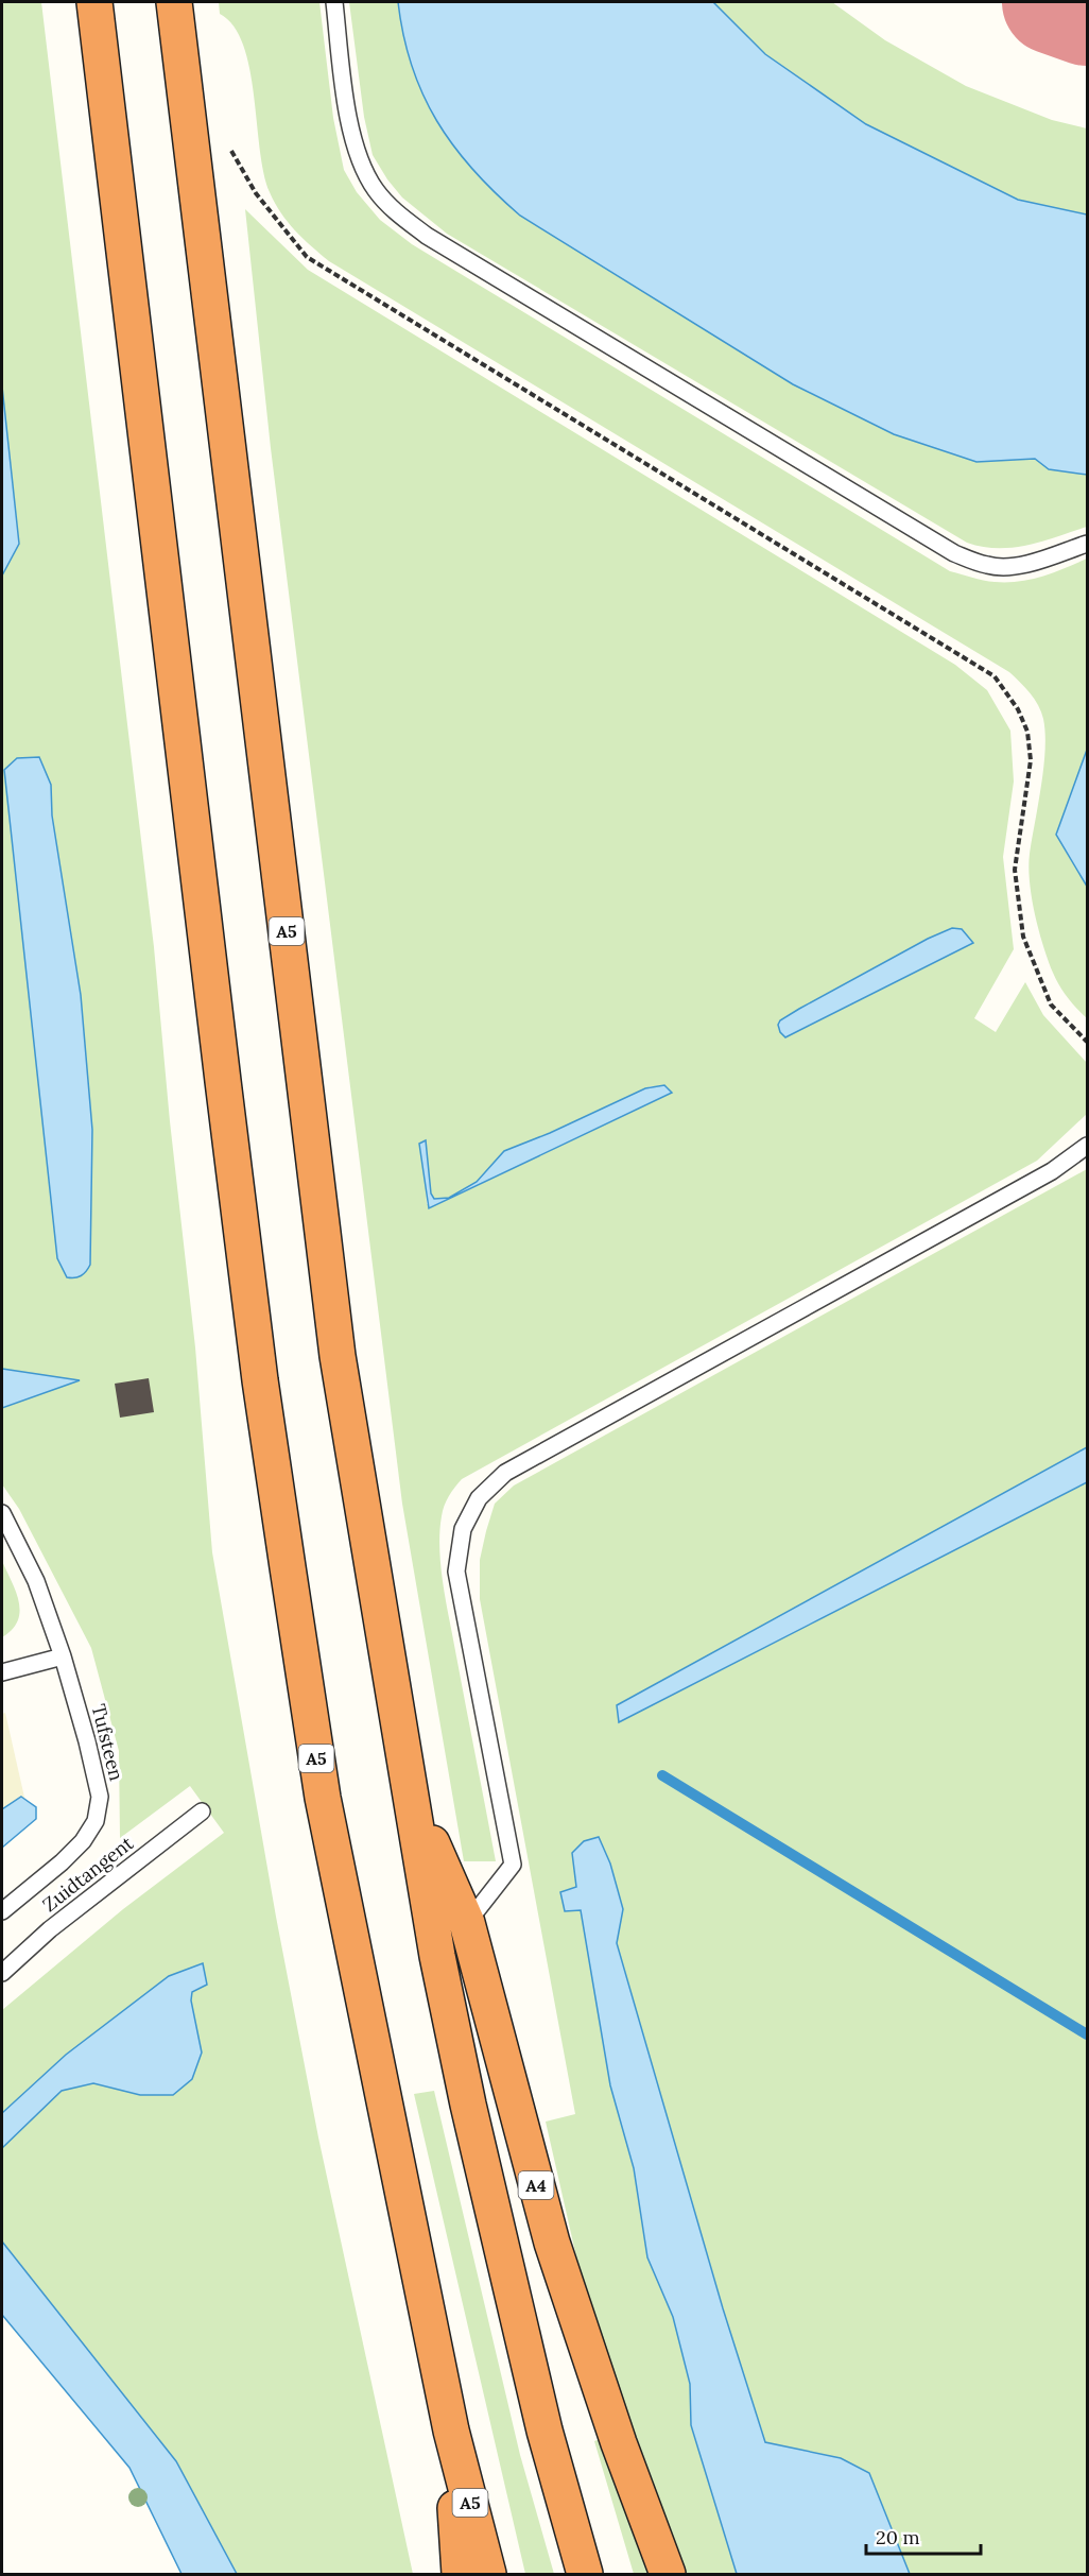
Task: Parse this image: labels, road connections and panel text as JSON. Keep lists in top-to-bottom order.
{
  "streets": {
    "highway": ["A5", "A4"],
    "lane": ["Tufsteen", "Zuidtangent"]
  },
  "crossings": [
    ["A5", "A4"]
  ],
  "scale_bar": "20 m"
}
